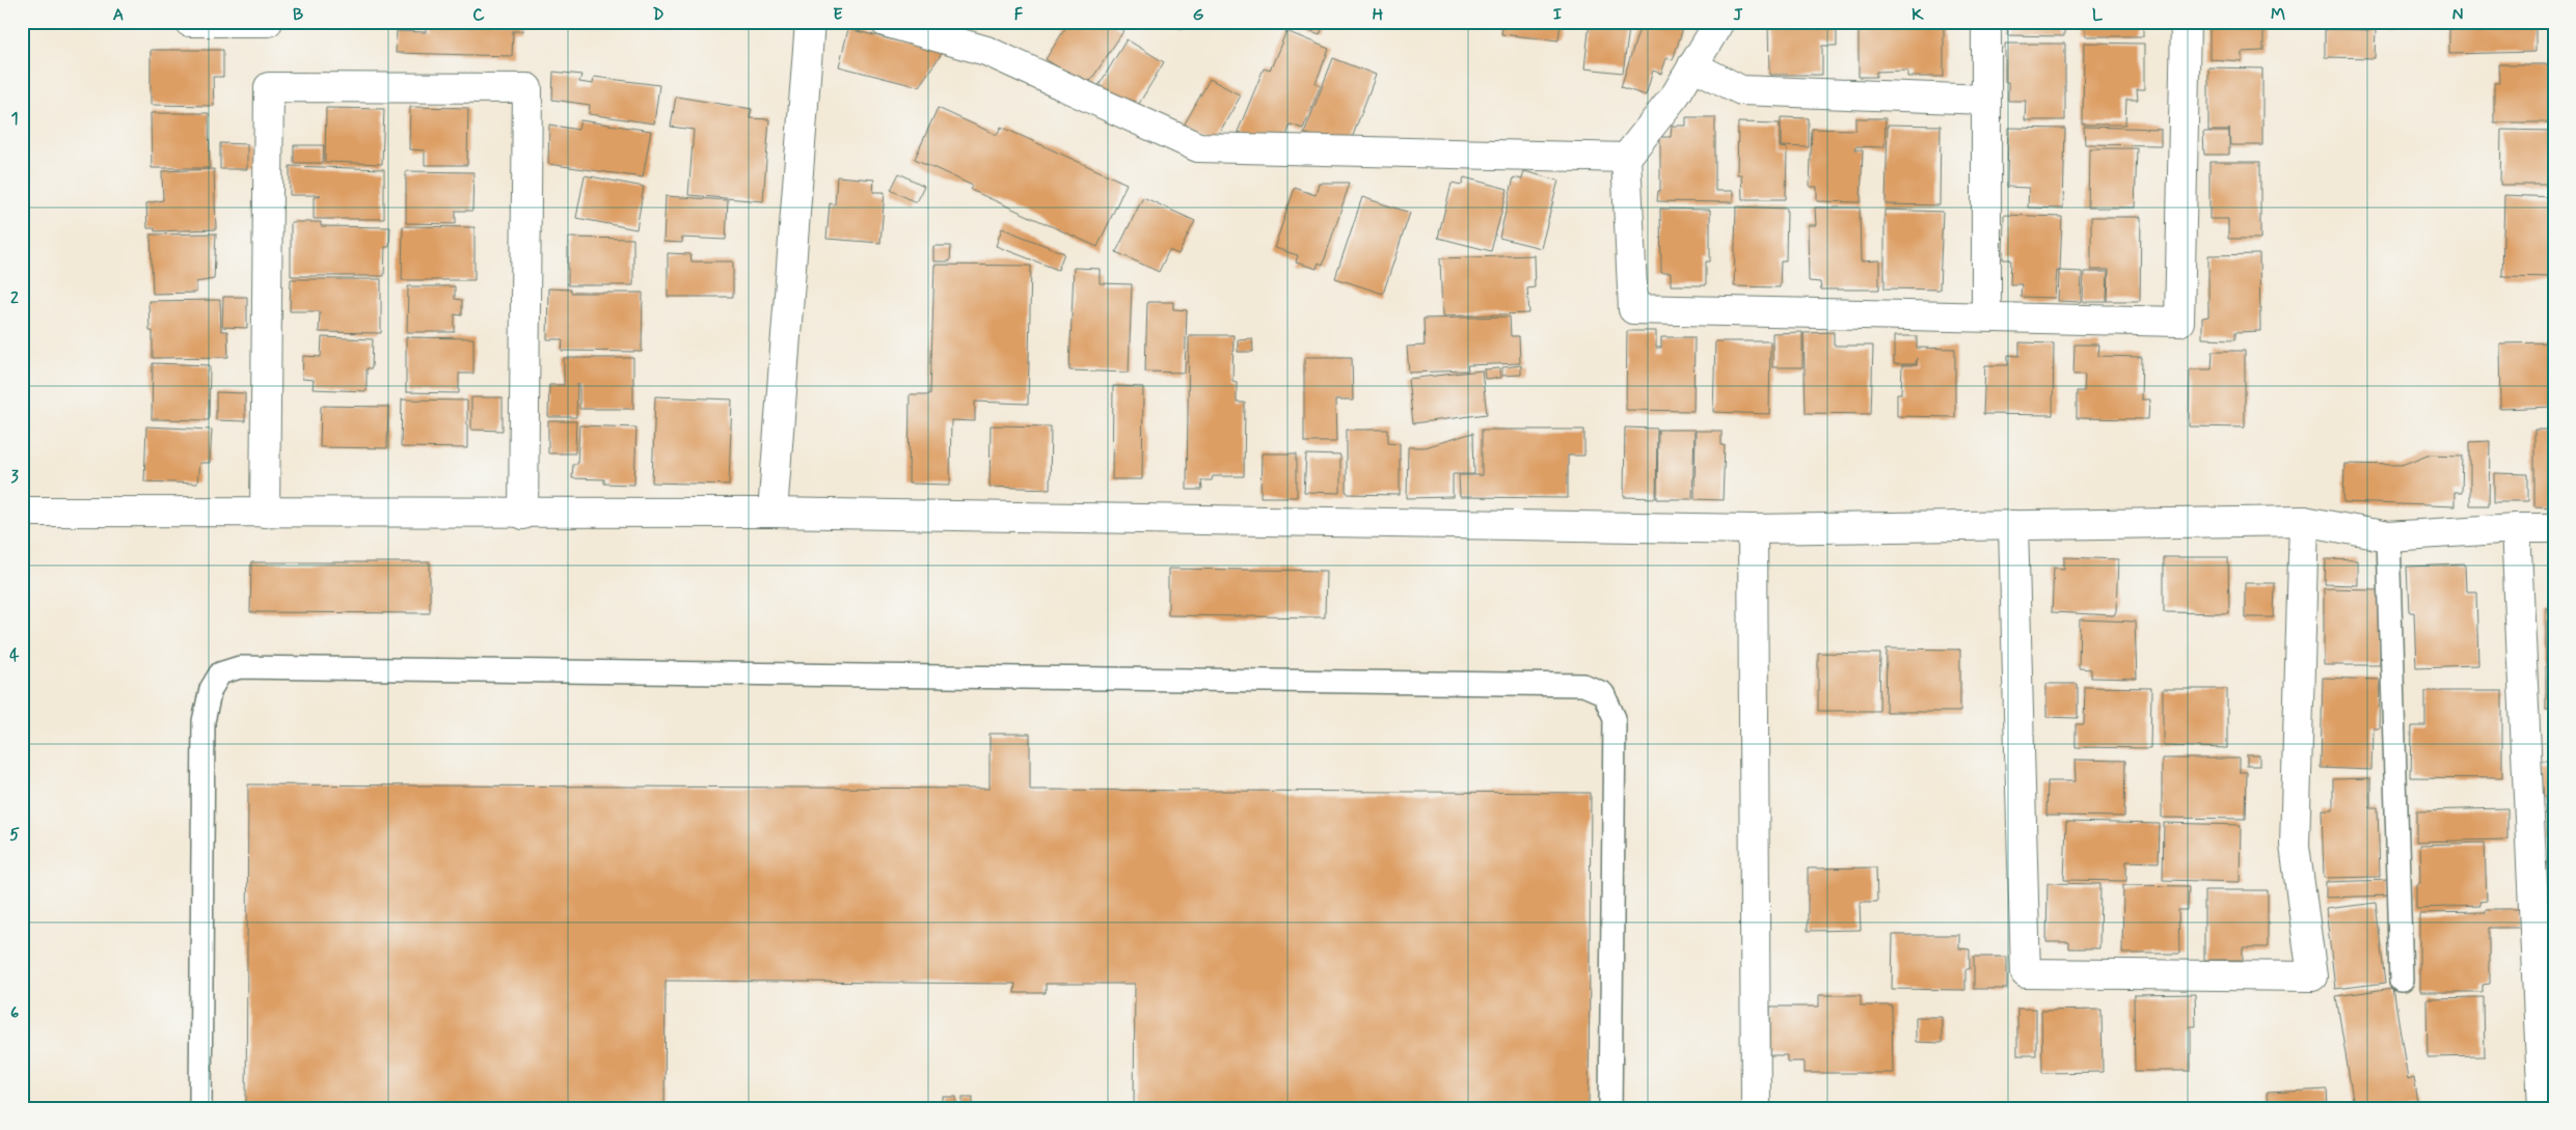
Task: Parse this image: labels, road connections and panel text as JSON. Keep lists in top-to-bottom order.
{
  "grid": {
    "columns": [
      "A",
      "B",
      "C",
      "D",
      "E",
      "F",
      "G",
      "H",
      "I",
      "J",
      "K",
      "L",
      "M",
      "N"
    ],
    "rows": [
      "1",
      "2",
      "3",
      "4",
      "5",
      "6"
    ]
  }
}
